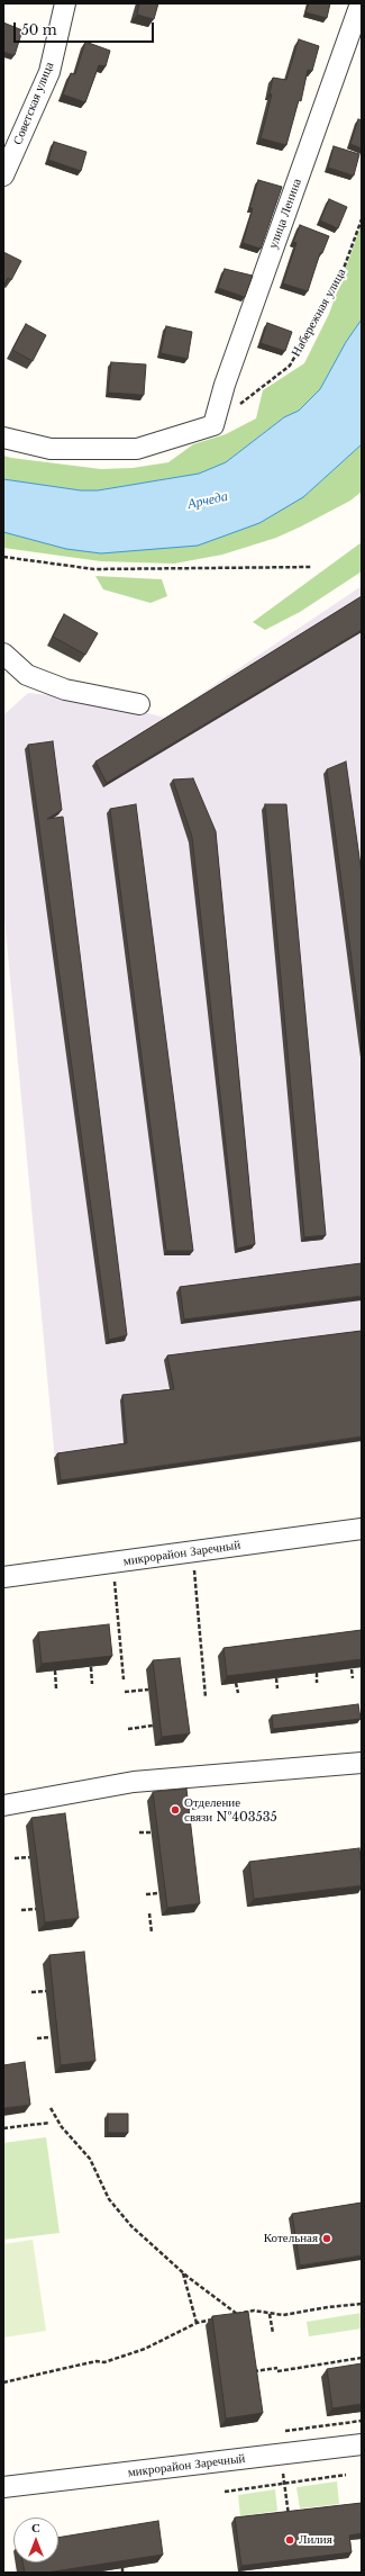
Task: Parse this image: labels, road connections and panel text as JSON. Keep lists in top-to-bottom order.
{
  "streets": {
    "street": ["Советская улица", "улица Ленина", "микрорайон Заречный"],
    "path": ["Набережная улица"]
  },
  "crossings": [
    ["улица Ленина", "Набережная улица"]
  ],
  "water": ["Арчеда"],
  "places": ["Отделение связи №403535", "Котельная", "Лилия"],
  "scale_bar": "50 m",
  "north": "top"
}
